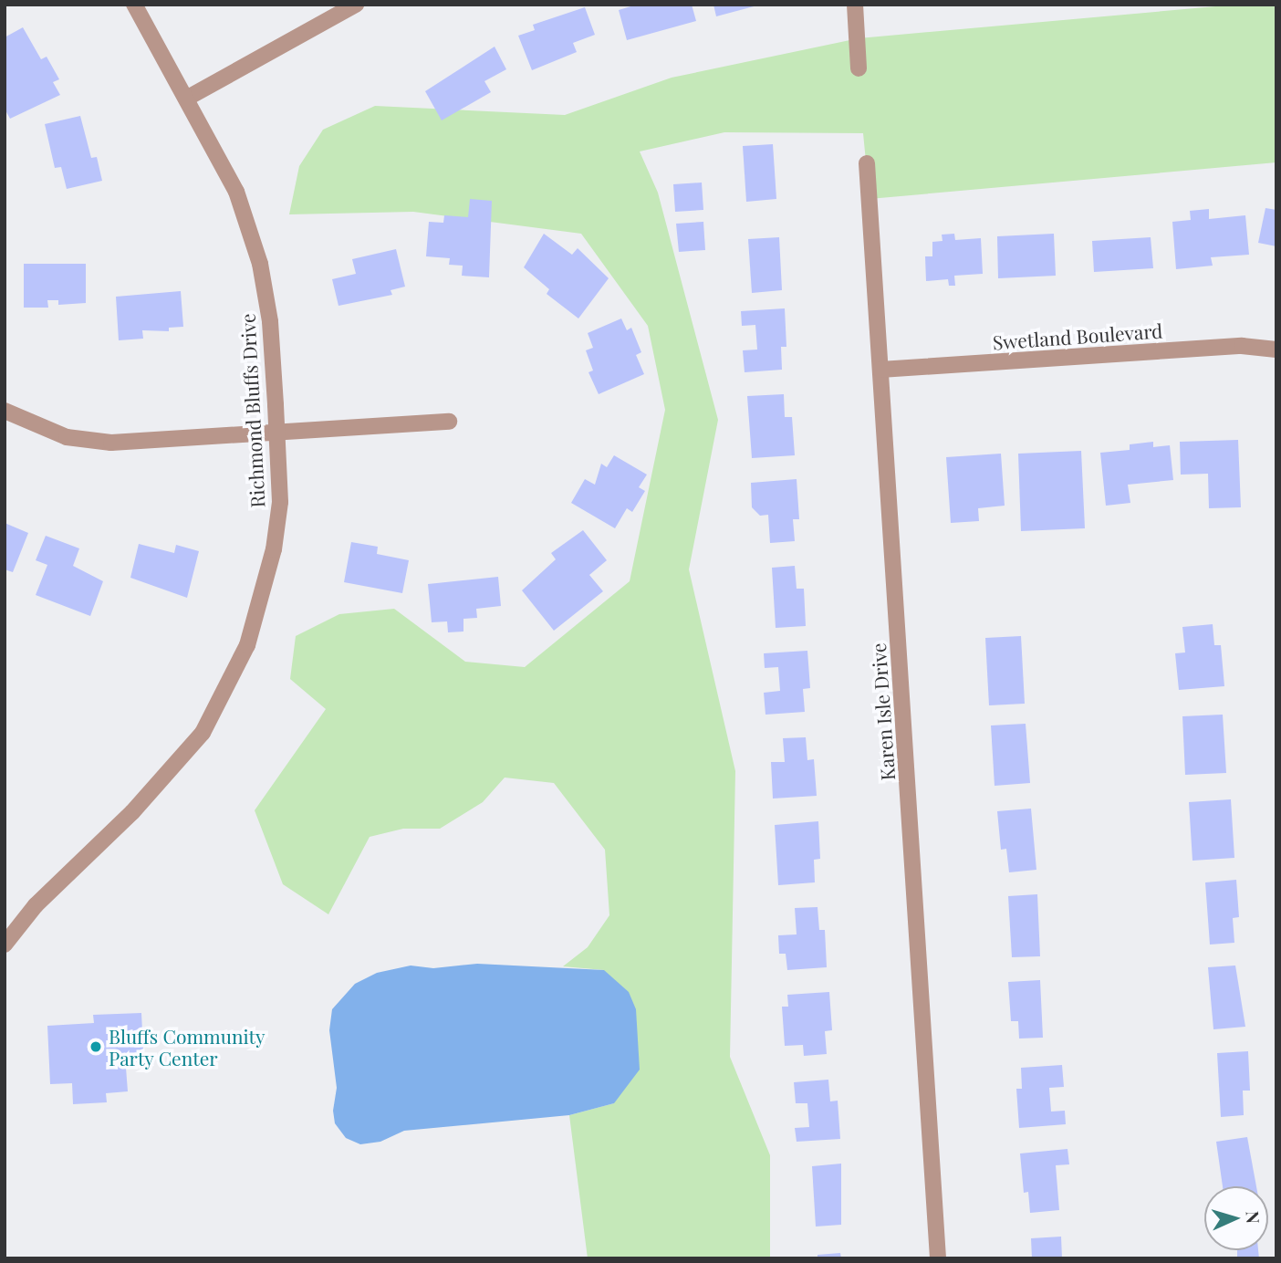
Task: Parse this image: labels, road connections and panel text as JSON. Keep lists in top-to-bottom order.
{
  "streets": {
    "street": ["Swetland Boulevard", "Richmond Bluffs Drive", "Karen Isle Drive"]
  },
  "crossings": [
    ["Swetland Boulevard", "Karen Isle Drive"]
  ],
  "places": ["Bluffs Community Party Center"],
  "north": "right"
}
